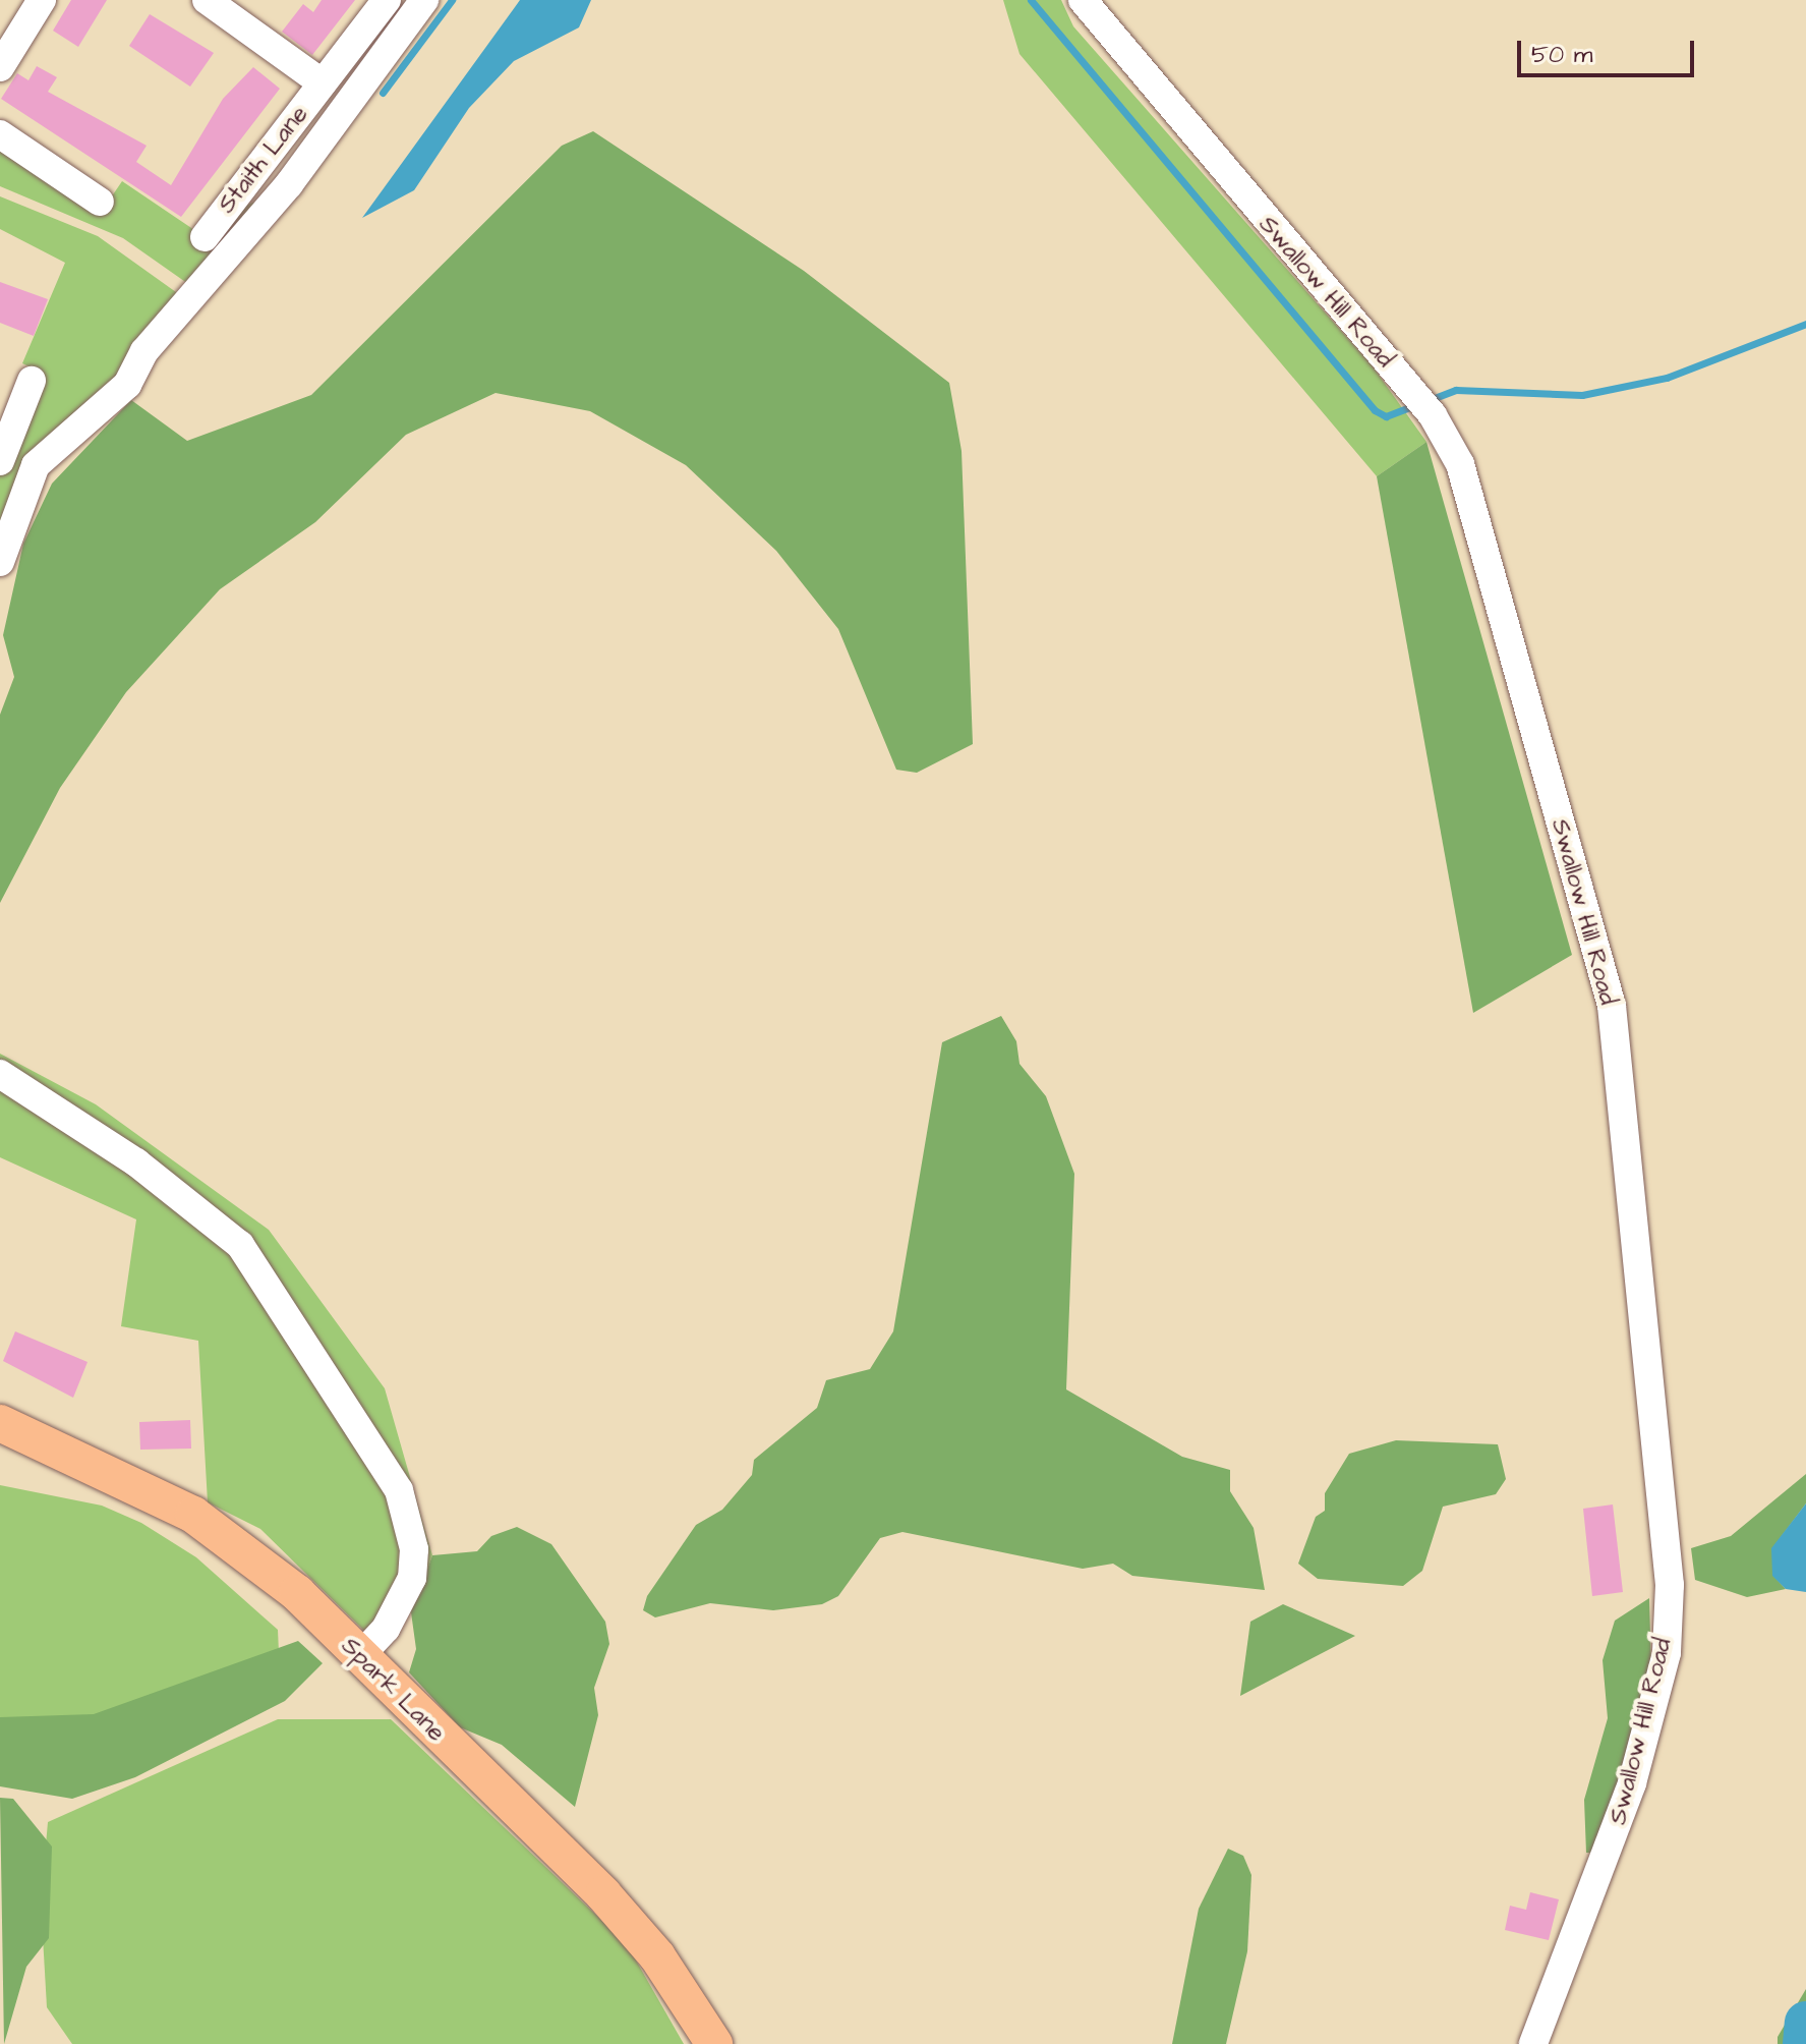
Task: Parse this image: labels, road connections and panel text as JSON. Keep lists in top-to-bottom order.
{
  "streets": {
    "main road": ["Spark Lane"],
    "street": ["Staith Lane", "Swallow Hill Road"]
  },
  "scale_bar": "50 m"
}
